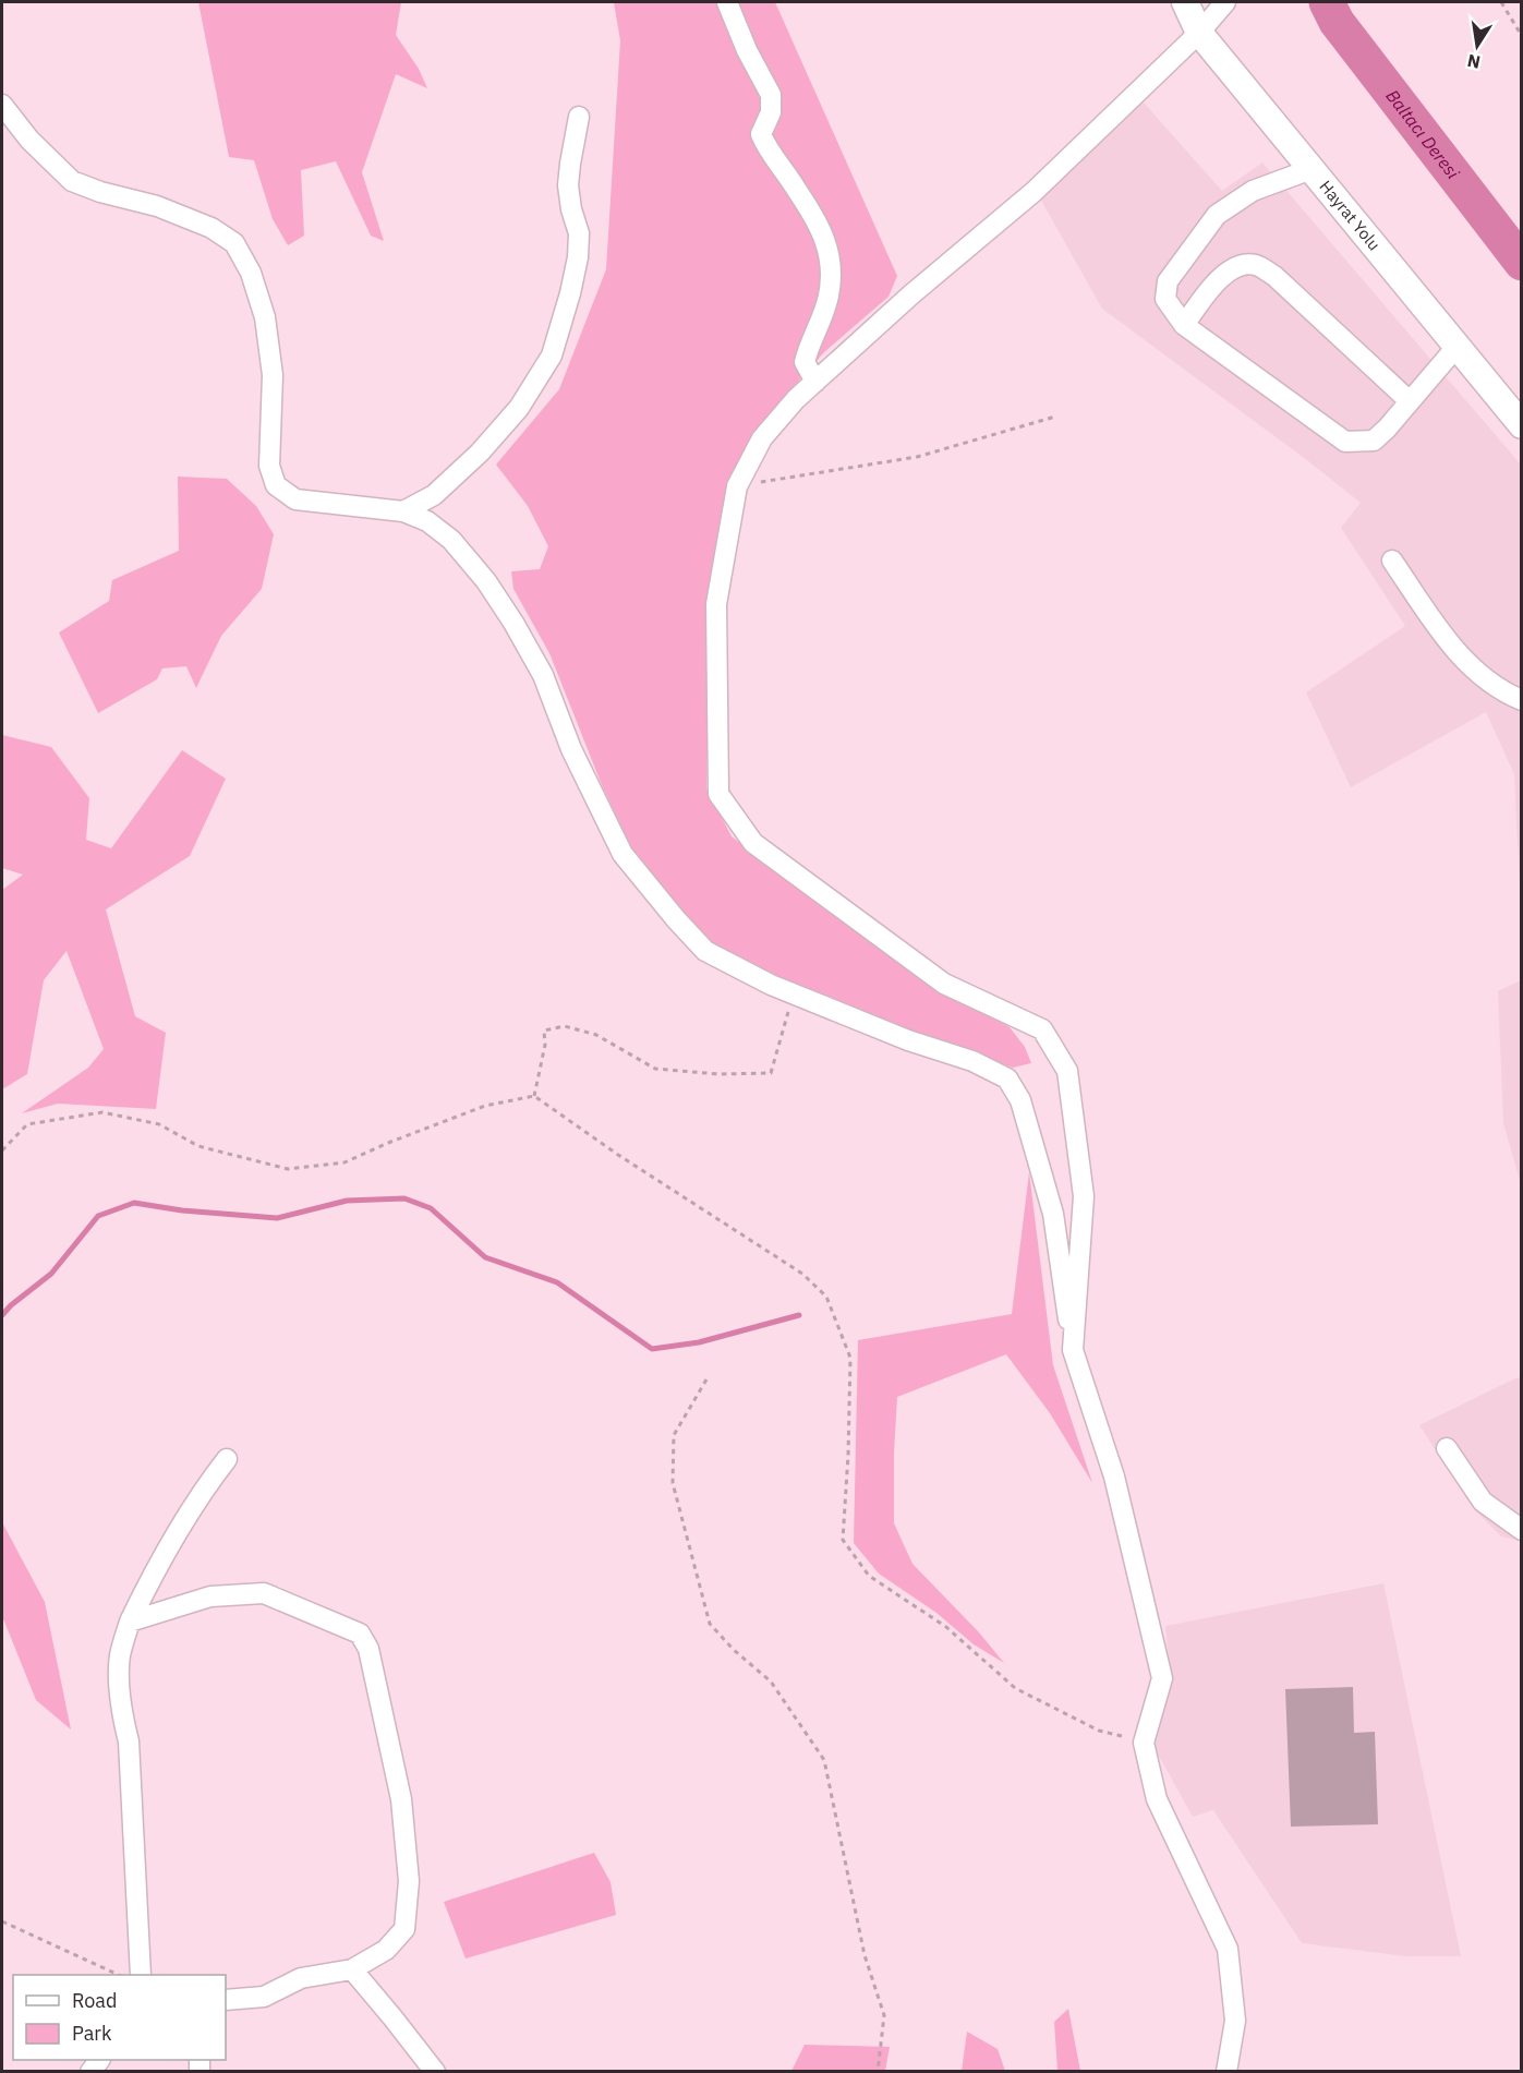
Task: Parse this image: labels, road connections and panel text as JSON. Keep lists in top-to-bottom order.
{
  "streets": {
    "main road": ["Hayrat Yolu"]
  },
  "water": ["Baltacı Deresi"],
  "legend": ["Road", "Park"],
  "north": "bottom"
}
